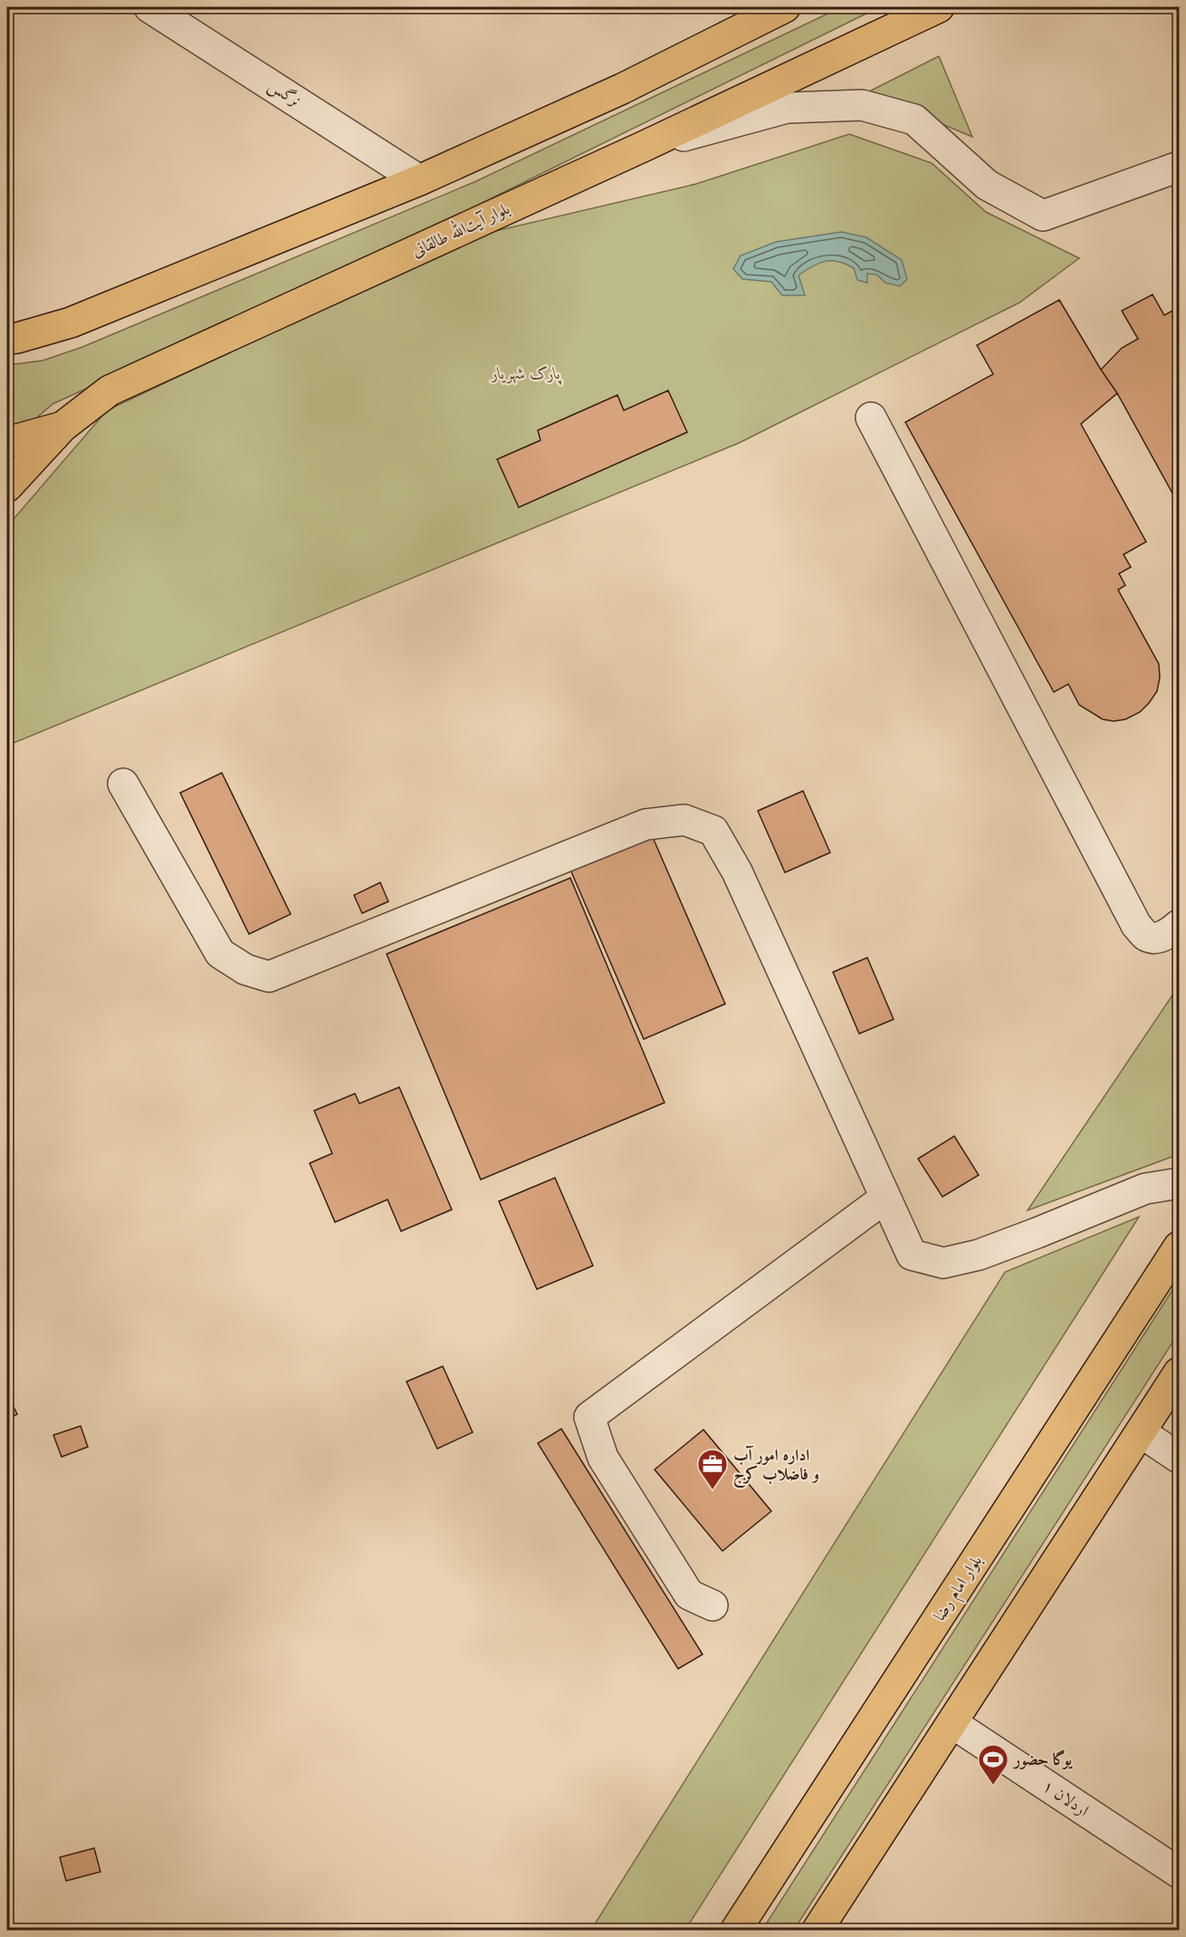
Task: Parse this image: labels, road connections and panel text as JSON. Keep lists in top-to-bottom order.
{
  "streets": {
    "main road": ["بلوار آیت‌الله طالقانی", "بلوار امام رضا"],
    "street": ["نرگس", "اردلان ۱"]
  },
  "parks": ["پارک شهریار"],
  "places": {
    "office": ["اداره امور آب و فاضلاب کرج"],
    "sports": ["یوگا حضور"]
  }
}
